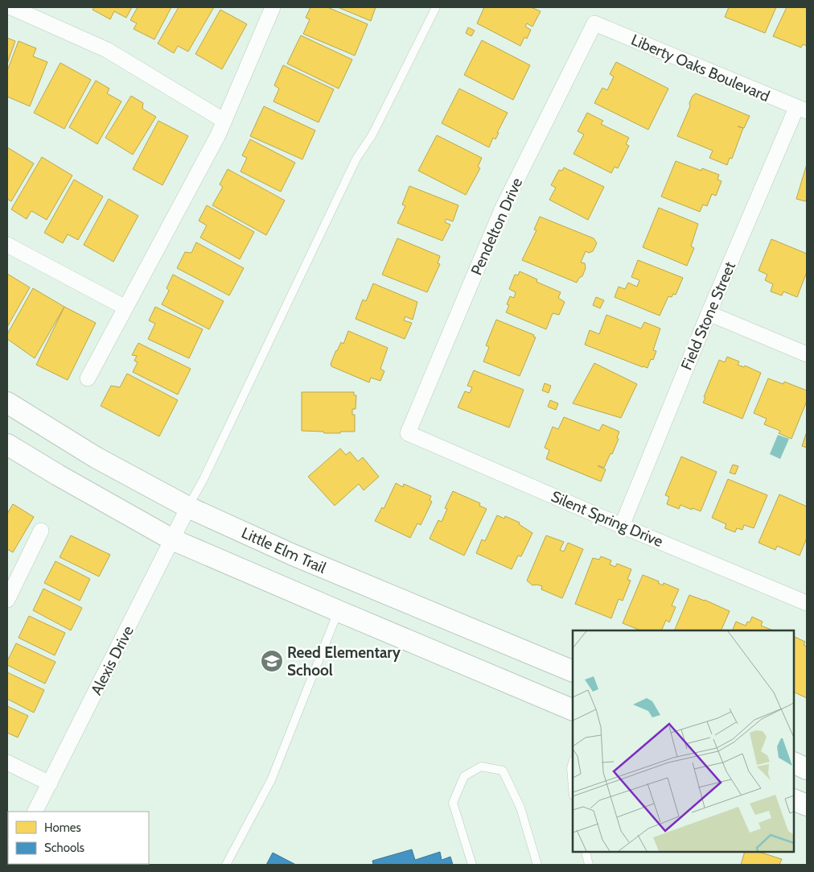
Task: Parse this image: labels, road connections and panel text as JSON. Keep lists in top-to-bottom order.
{
  "streets": {
    "street": [
      "Liberty Oaks Boulevard",
      "Pendelton Drive",
      "Field Stone Street",
      "Silent Spring Drive",
      "Little Elm Trail",
      "Alexis Drive"
    ]
  },
  "crossings": [
    ["Liberty Oaks Boulevard", "Pendelton Drive"],
    ["Liberty Oaks Boulevard", "Field Stone Street"],
    ["Pendelton Drive", "Silent Spring Drive"],
    ["Field Stone Street", "Silent Spring Drive"],
    ["Little Elm Trail", "Alexis Drive"]
  ],
  "places": {
    "school or university": ["Reed Elementary School"]
  },
  "legend": ["Homes", "Schools"]
}
